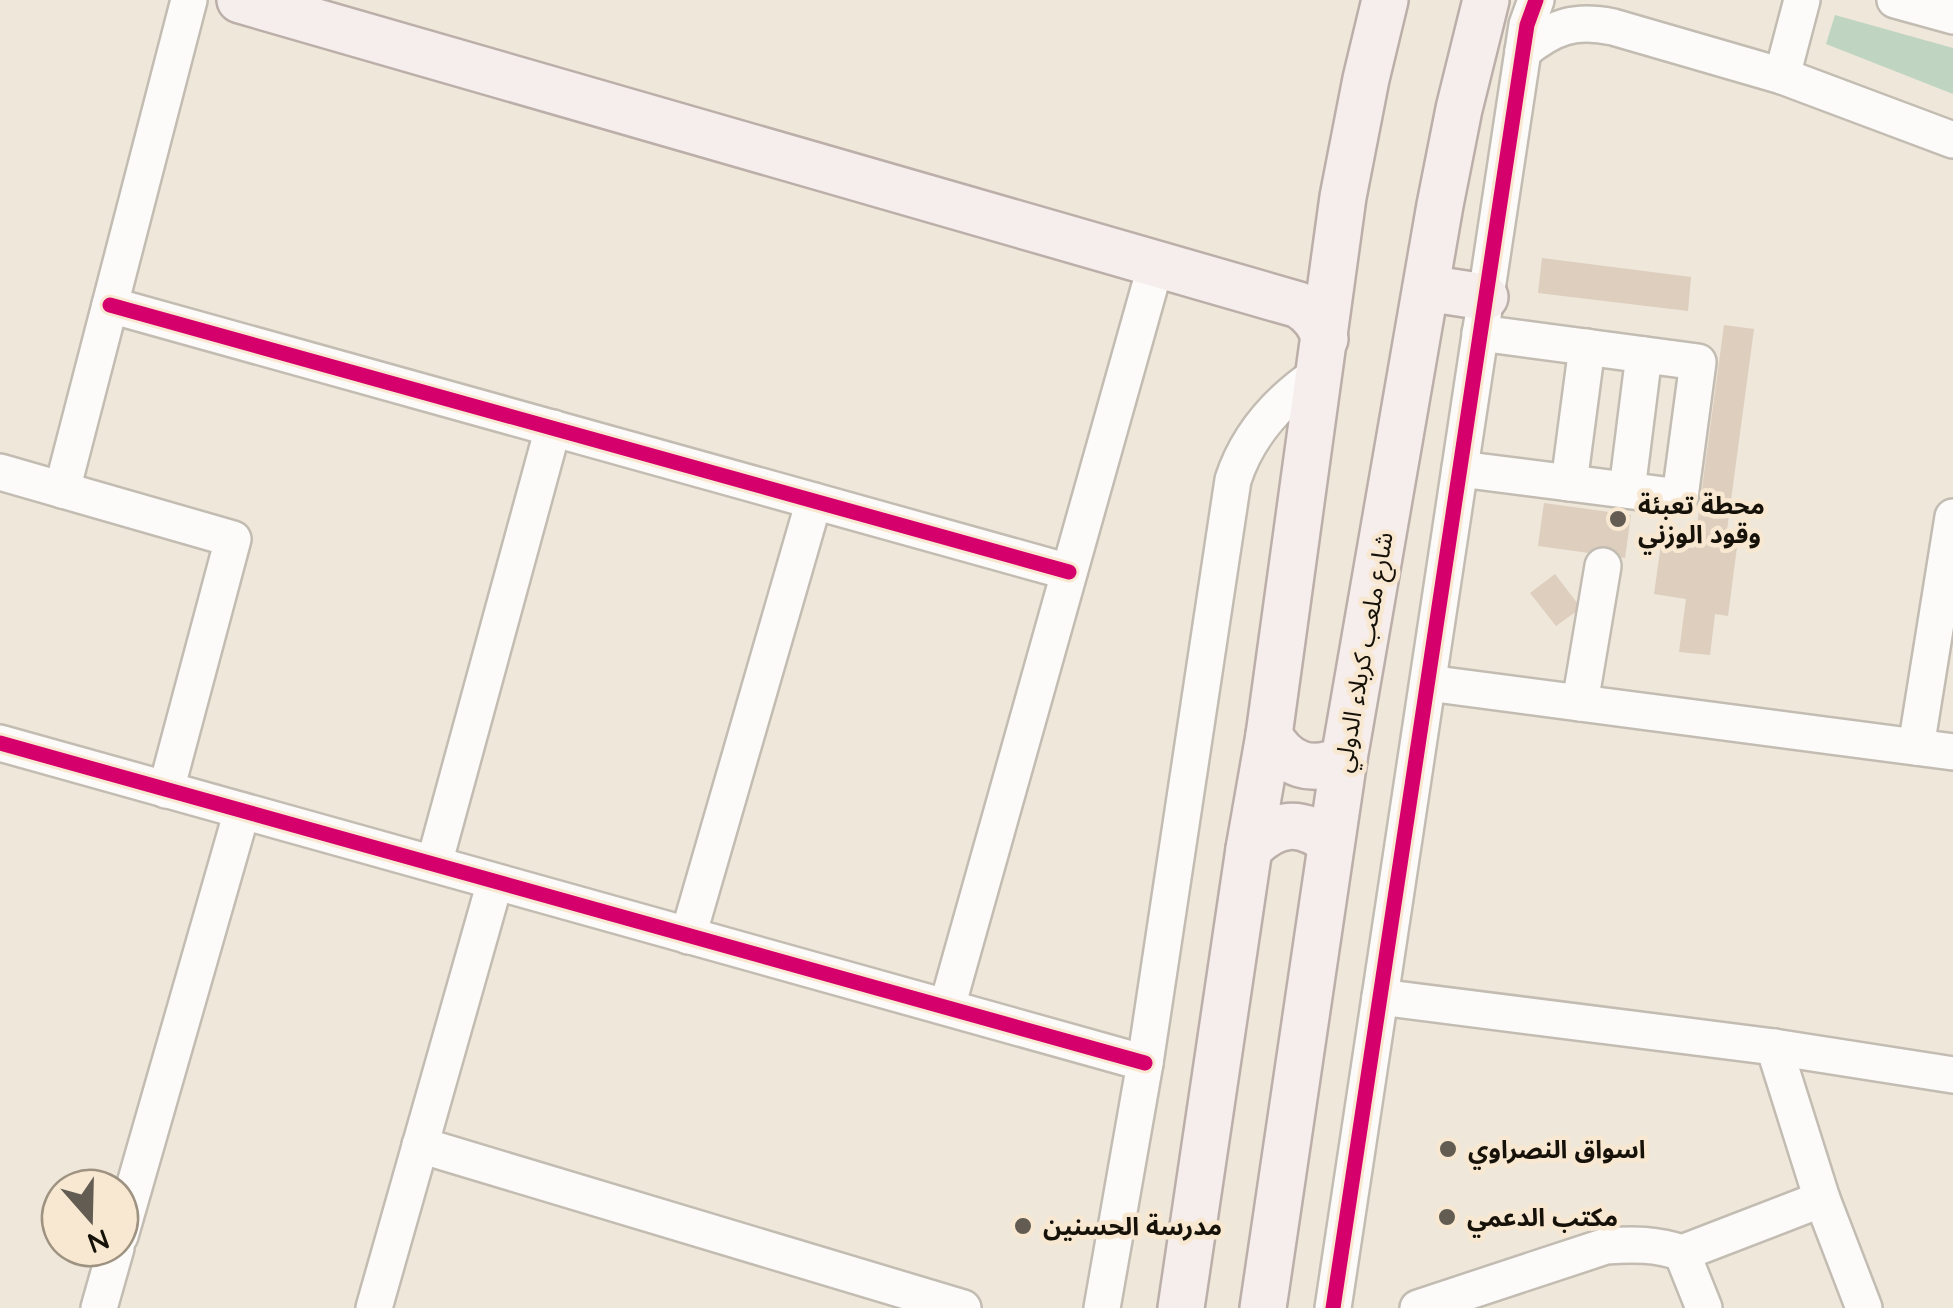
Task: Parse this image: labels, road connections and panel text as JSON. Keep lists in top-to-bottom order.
{
  "streets": {
    "main road": ["شارع ملعب كربلاء الدولي"]
  },
  "places": [
    "محطة تعبئة وقود الوزني",
    "اسواق النصراوي",
    "مكتب الدعمي",
    "مدرسة الحسنين"
  ],
  "north": "bottom"
}
